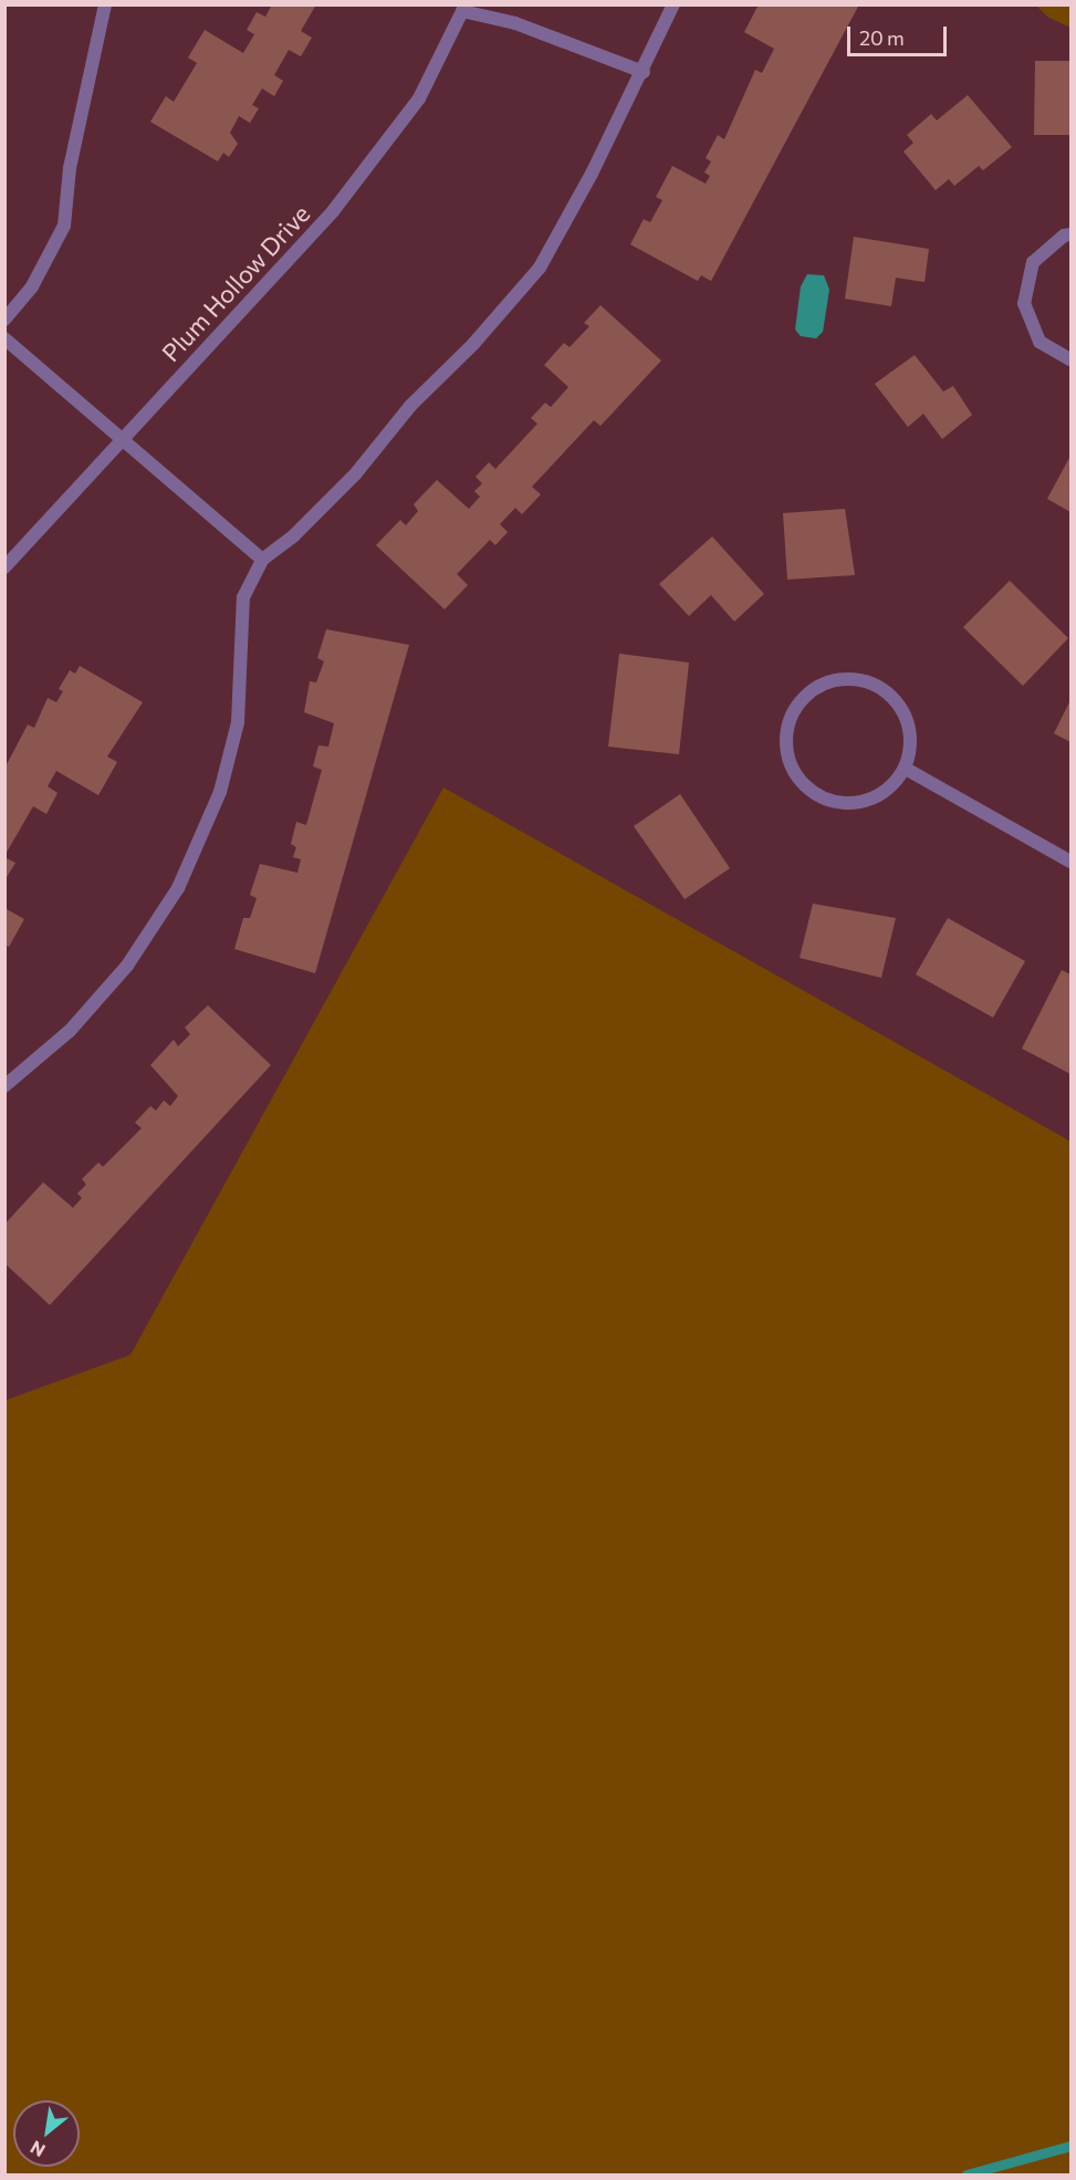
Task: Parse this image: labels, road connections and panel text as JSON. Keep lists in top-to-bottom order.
{
  "streets": {
    "street": ["Plum Hollow Drive"]
  },
  "scale_bar": "20 m",
  "north": "bottom left"
}
